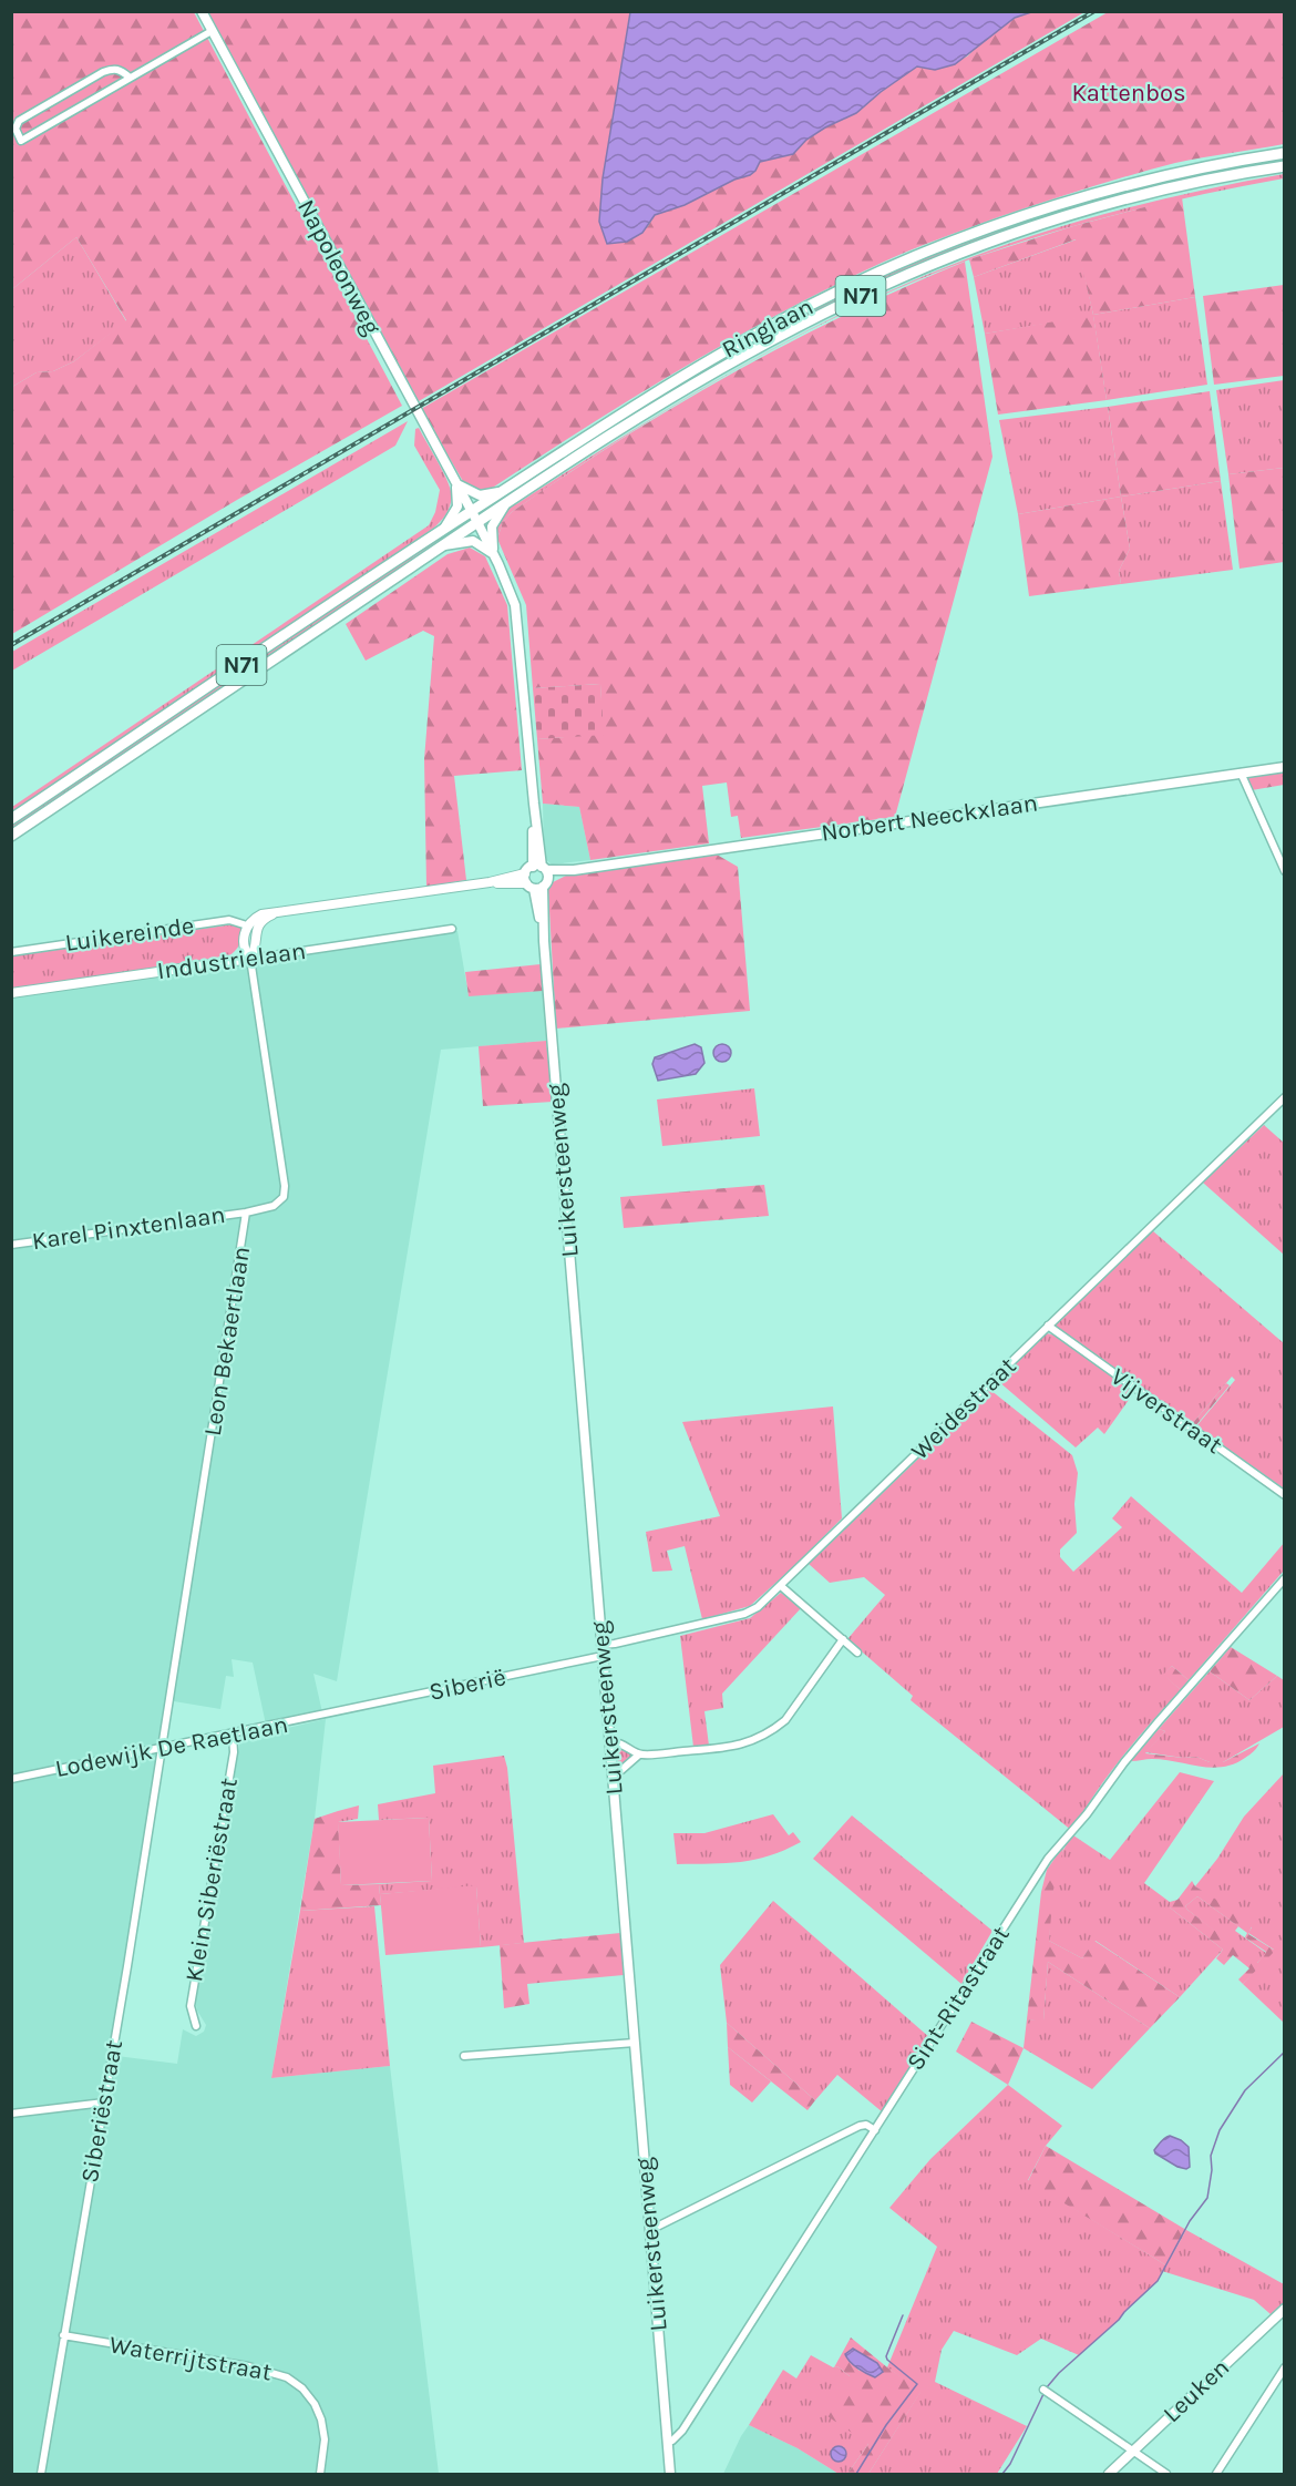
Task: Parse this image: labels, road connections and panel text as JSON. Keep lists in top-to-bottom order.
{
  "streets": {
    "highway": ["N71", "Ringlaan"],
    "main road": [
      "Napoleonweg",
      "Norbert Neeckxlaan",
      "Luikersteenweg",
      "Leuken"
    ],
    "street": [
      "Luikereinde",
      "Industrielaan",
      "Karel Pinxtenlaan",
      "Leon Bekaertlaan",
      "Weidestraat",
      "Vijverstraat",
      "Siberië",
      "Lodewijk De Raetlaan",
      "Klein Siberiëstraat",
      "Sint-Ritastraat",
      "Siberiëstraat",
      "Waterrijtstraat"
    ]
  },
  "crossings": [
    ["Napoleonweg", "N71"],
    ["Napoleonweg", "Ringlaan"],
    ["Napoleonweg", "Luikersteenweg"],
    ["N71", "Ringlaan"],
    ["N71", "Luikersteenweg"],
    ["Ringlaan", "Luikersteenweg"],
    ["Norbert Neeckxlaan", "Luikereinde"],
    ["Norbert Neeckxlaan", "Luikersteenweg"],
    ["Industrielaan", "Leon Bekaertlaan"],
    ["Luikersteenweg", "Weidestraat"],
    ["Luikersteenweg", "Siberië"],
    ["Luikersteenweg", "Sint-Ritastraat"],
    ["Karel Pinxtenlaan", "Leon Bekaertlaan"],
    ["Leon Bekaertlaan", "Lodewijk De Raetlaan"],
    ["Leon Bekaertlaan", "Siberiëstraat"],
    ["Weidestraat", "Vijverstraat"],
    ["Weidestraat", "Siberië"],
    ["Siberië", "Lodewijk De Raetlaan"],
    ["Lodewijk De Raetlaan", "Klein Siberiëstraat"],
    ["Lodewijk De Raetlaan", "Siberiëstraat"],
    ["Siberiëstraat", "Waterrijtstraat"]
  ],
  "parks": ["Kattenbos"]
}
